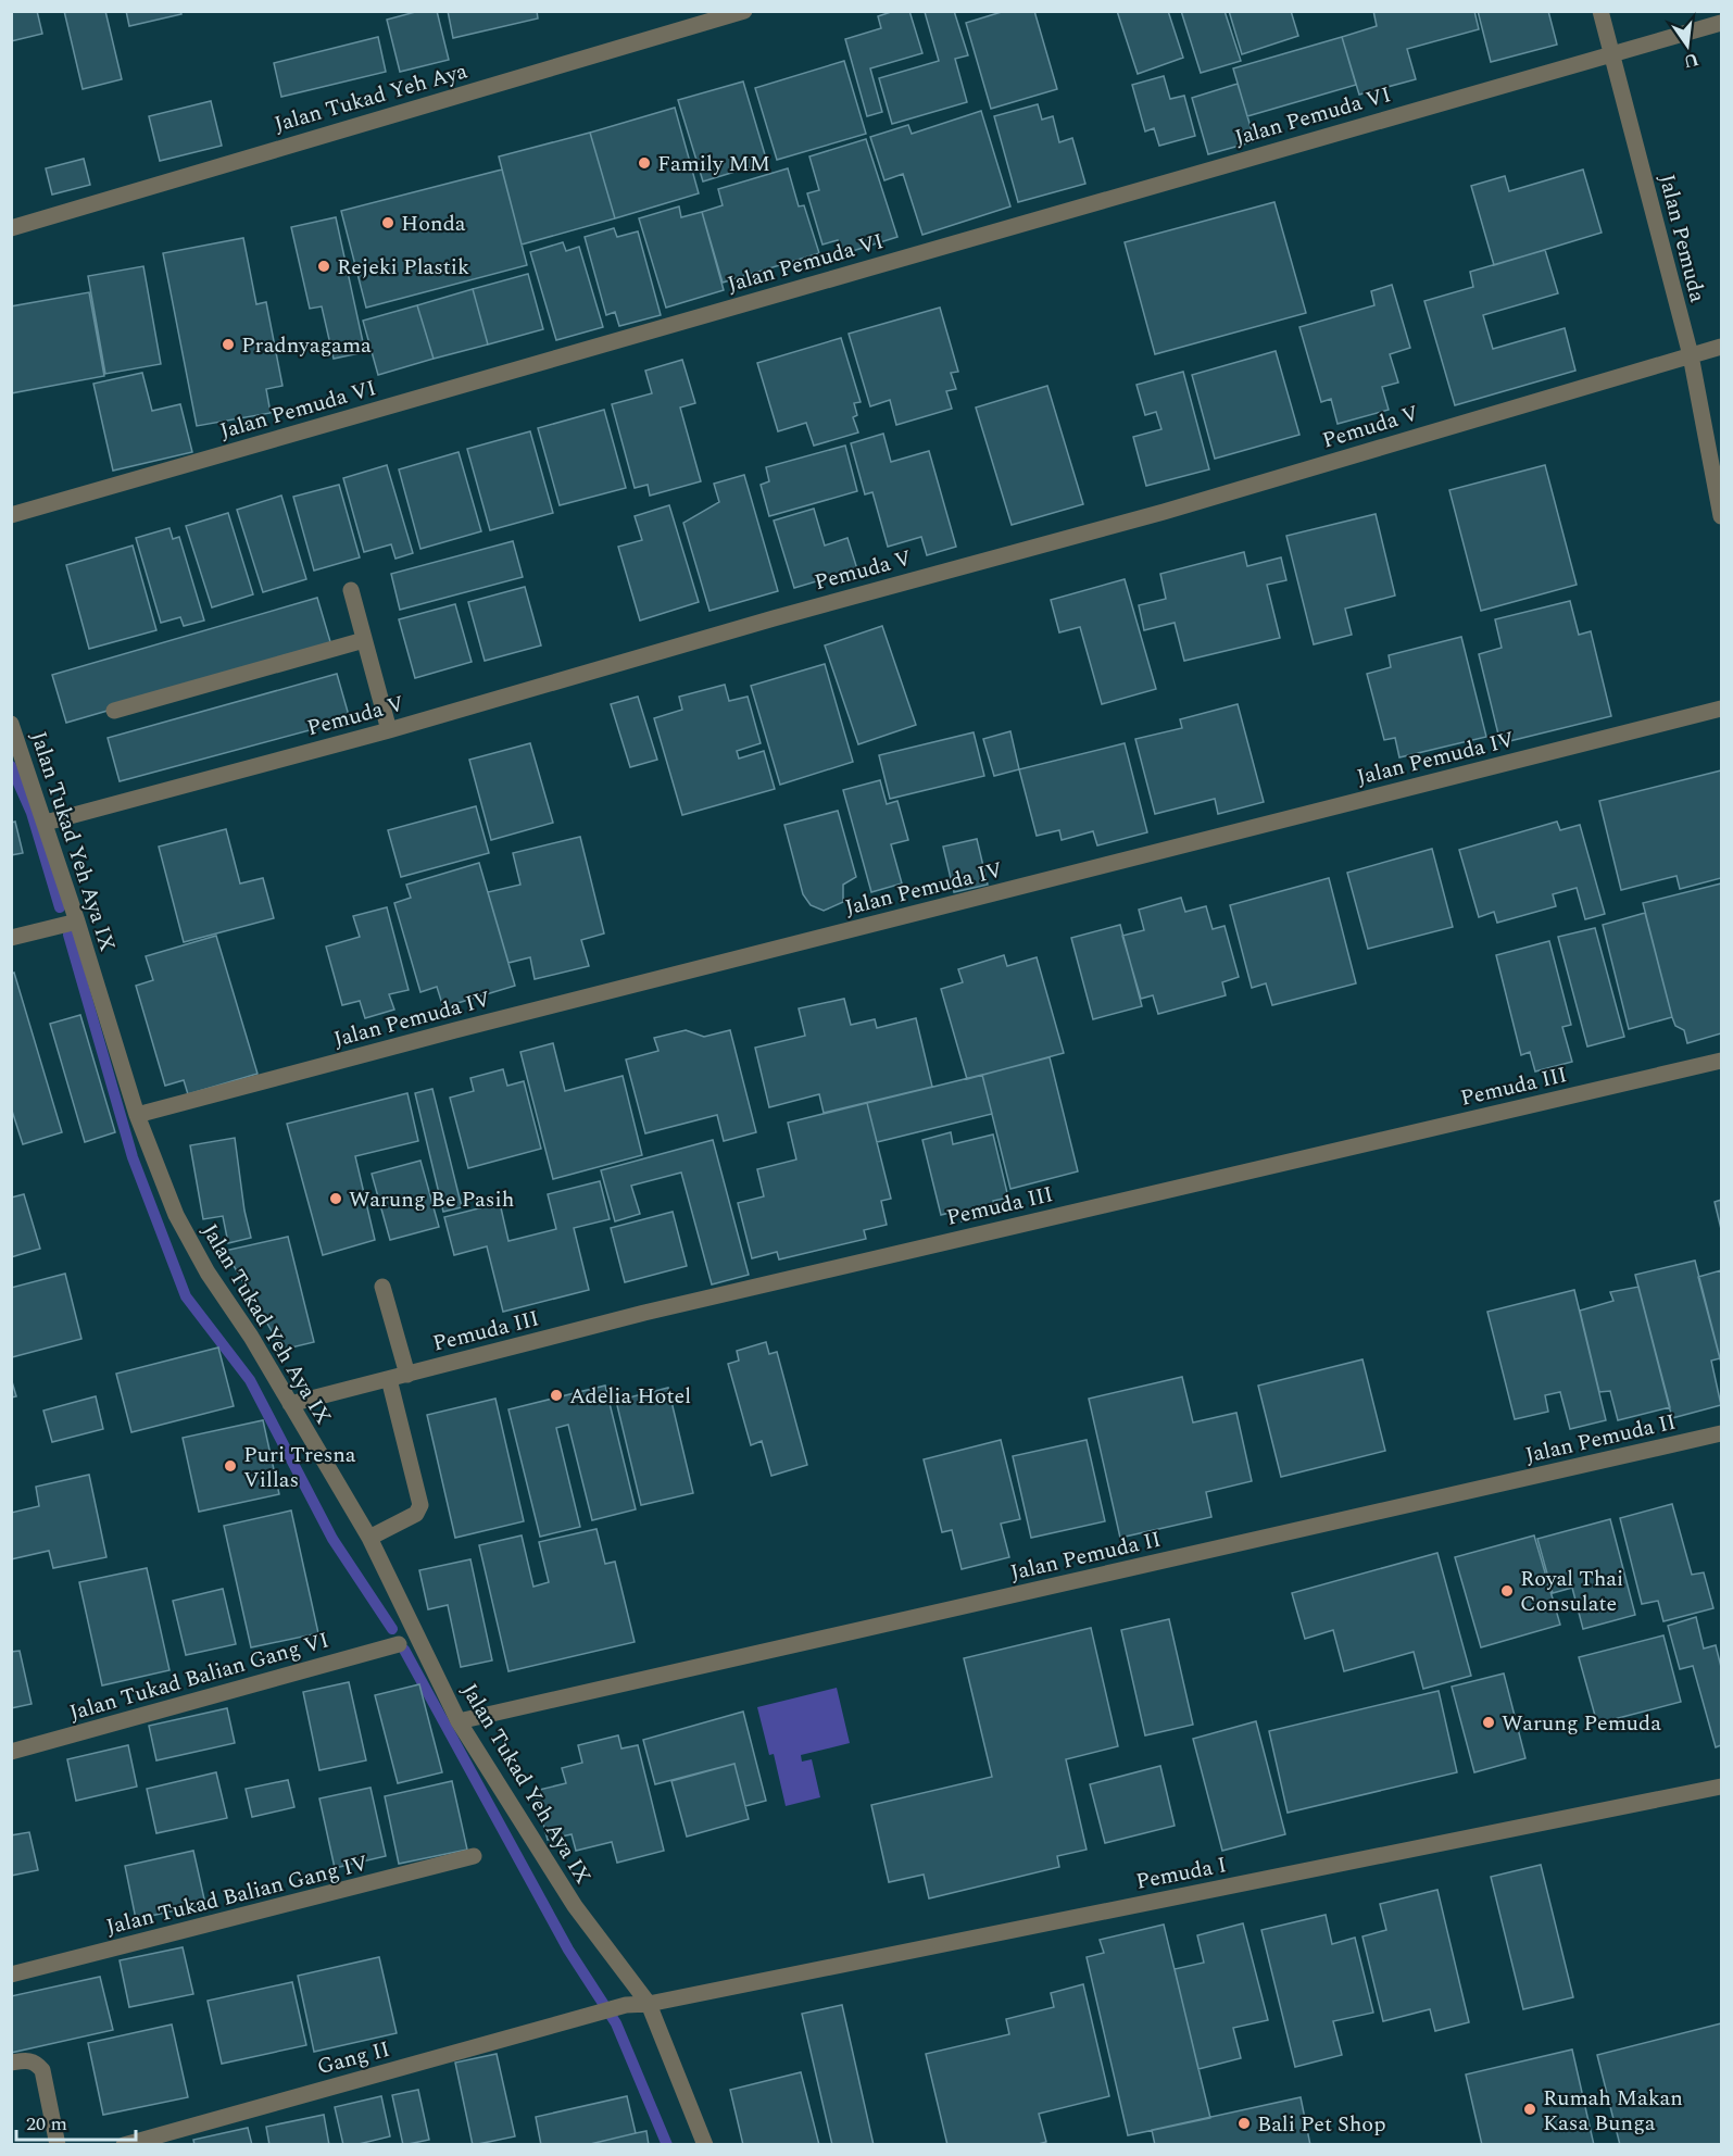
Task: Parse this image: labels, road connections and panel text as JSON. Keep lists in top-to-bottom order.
{
  "streets": {
    "street": [
      "Jalan Tukad Yeh Aya",
      "Jalan Pemuda VI",
      "Jalan Pemuda",
      "Pemuda V",
      "Jalan Pemuda IV",
      "Jalan Tukad Yeh Aya IX",
      "Pemuda III",
      "Jalan Pemuda II",
      "Jalan Tukad Balian Gang VI",
      "Pemuda I",
      "Jalan Tukad Balian Gang IV",
      "Gang II"
    ]
  },
  "crossings": [
    ["Jalan Pemuda VI", "Jalan Pemuda"],
    ["Jalan Pemuda", "Pemuda V"],
    ["Pemuda V", "Jalan Tukad Yeh Aya IX"],
    ["Jalan Pemuda IV", "Jalan Tukad Yeh Aya IX"],
    ["Jalan Tukad Yeh Aya IX", "Pemuda III"],
    ["Jalan Tukad Yeh Aya IX", "Jalan Pemuda II"],
    ["Jalan Tukad Yeh Aya IX", "Pemuda I"],
    ["Jalan Tukad Yeh Aya IX", "Gang II"],
    ["Pemuda I", "Gang II"]
  ],
  "places": [
    "Family MM",
    "Honda",
    "Rejeki Plastik",
    "Pradnyagama",
    "Warung Be Pasih",
    "Adelia Hotel",
    "Puri Tresna Villas",
    "Royal Thai Consulate",
    "Warung Pemuda",
    "Rumah Makan Kasa Bunga",
    "Bali Pet Shop"
  ],
  "scale_bar": "20 m",
  "north": "bottom"
}
